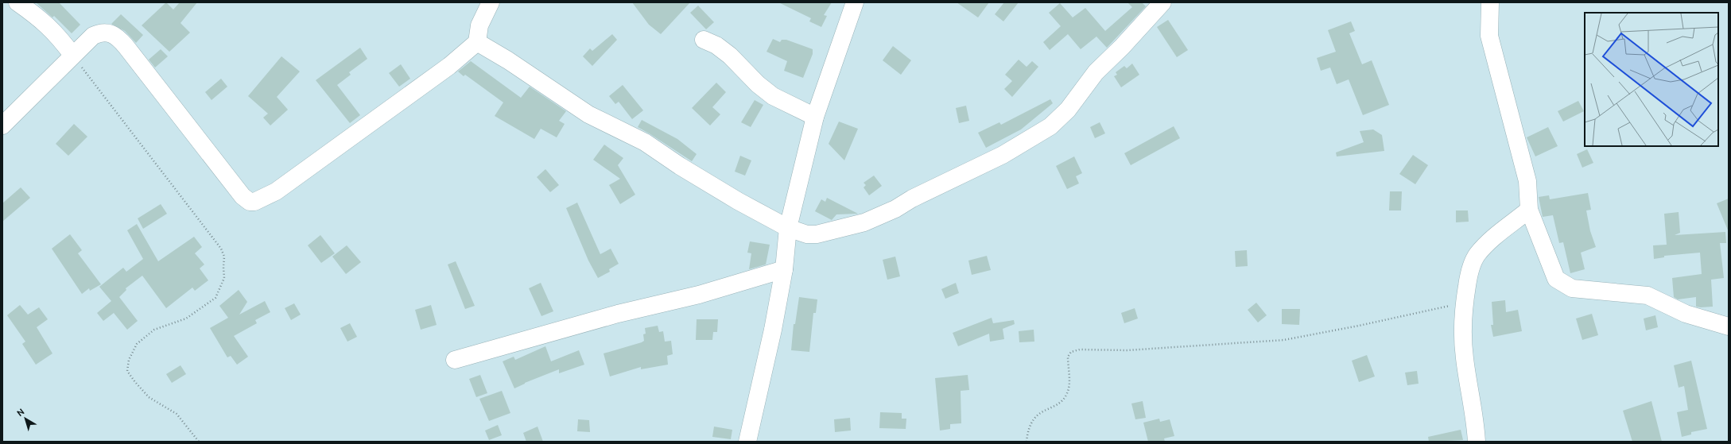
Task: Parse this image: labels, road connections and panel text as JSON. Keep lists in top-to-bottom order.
{
  "north": "top left"
}
